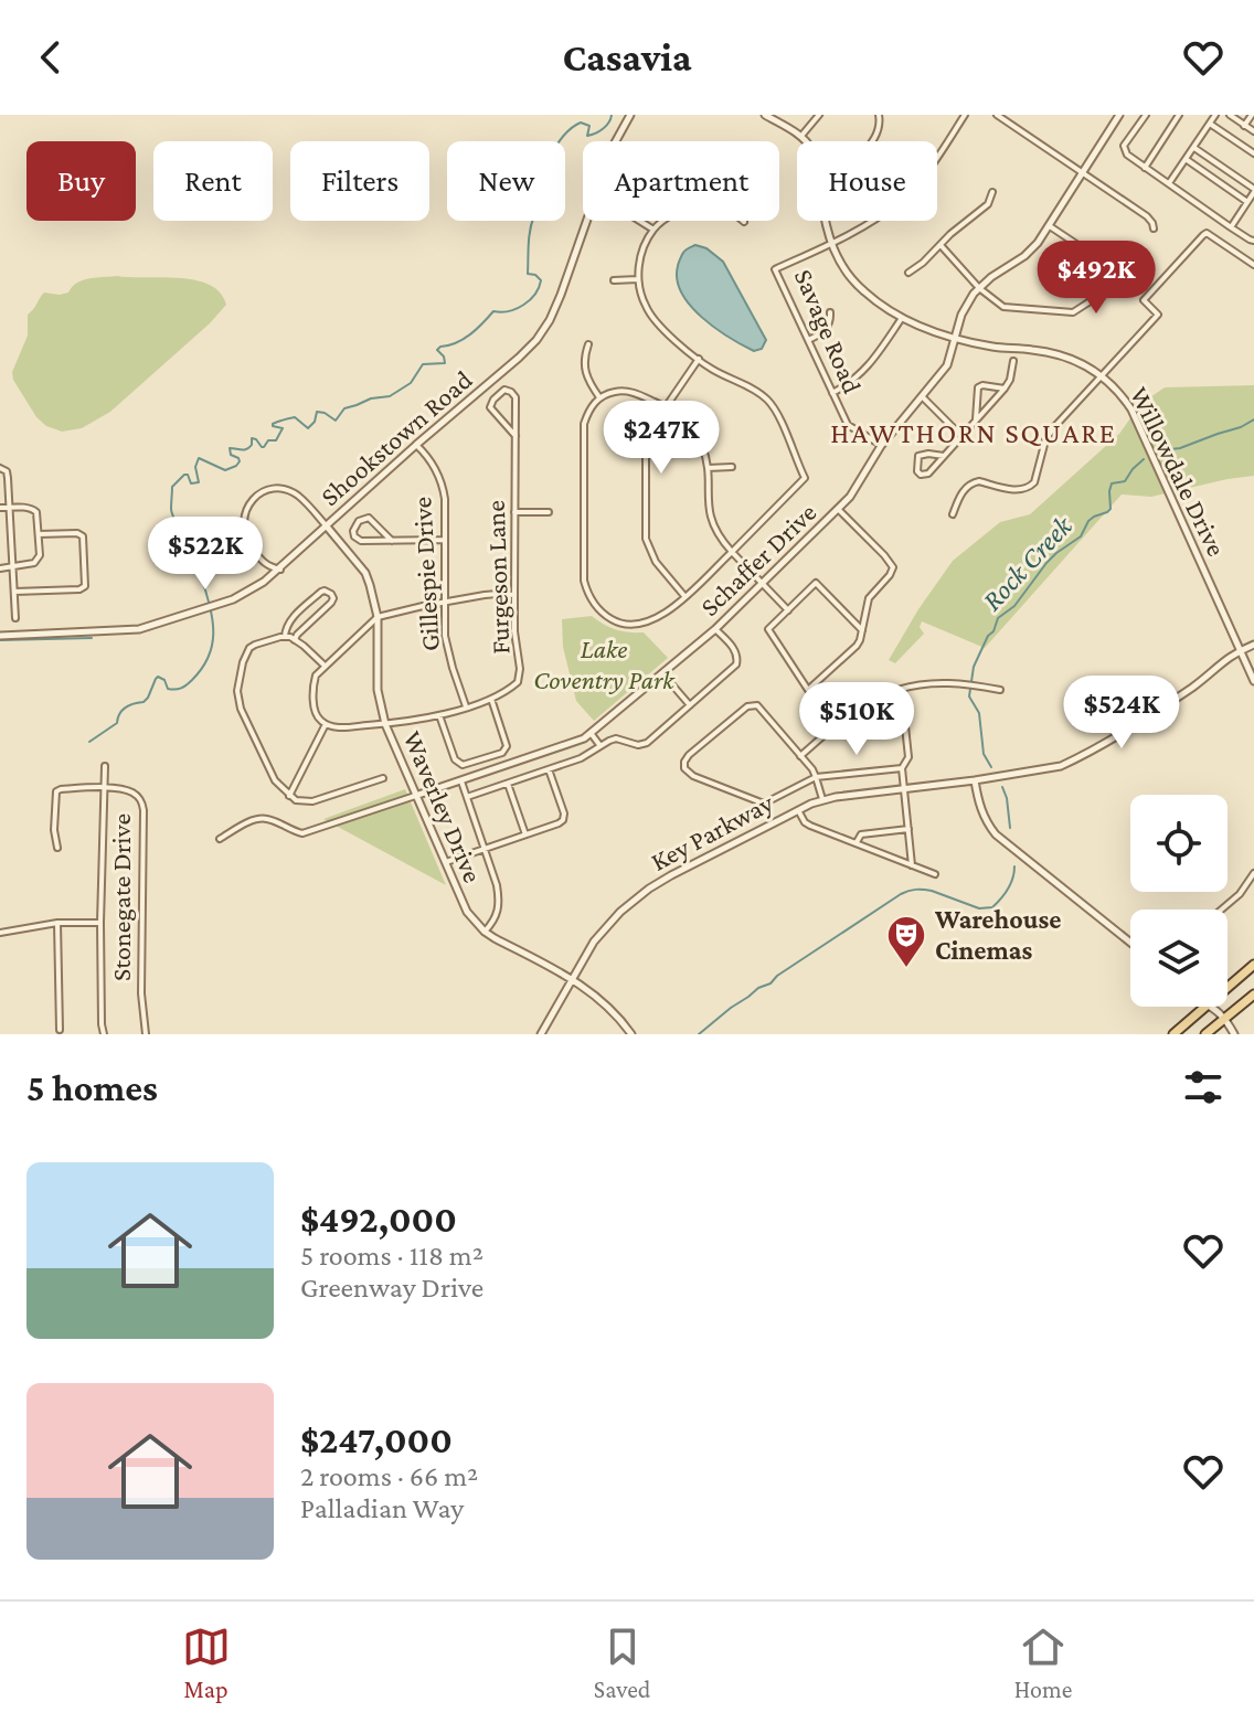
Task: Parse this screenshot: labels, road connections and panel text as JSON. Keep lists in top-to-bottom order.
{
  "streets": {
    "street": [
      "Savage Road",
      "Shookstown Road",
      "Willowdale Drive",
      "Schaffer Drive",
      "Gillespie Drive",
      "Furgeson Lane",
      "Waverley Drive",
      "Key Parkway",
      "Stonegate Drive"
    ]
  },
  "crossings": [
    ["Savage Road", "Willowdale Drive"],
    ["Savage Road", "Schaffer Drive"],
    ["Shookstown Road", "Gillespie Drive"],
    ["Shookstown Road", "Waverley Drive"],
    ["Willowdale Drive", "Schaffer Drive"],
    ["Willowdale Drive", "Key Parkway"],
    ["Schaffer Drive", "Waverley Drive"],
    ["Gillespie Drive", "Furgeson Lane"],
    ["Furgeson Lane", "Waverley Drive"],
    ["Waverley Drive", "Key Parkway"]
  ],
  "districts": ["HAWTHORN SQUARE"],
  "water": ["Rock Creek"],
  "parks": ["Lake Coventry Park"],
  "places": {
    "theatre": ["Warehouse Cinemas"]
  },
  "page": {
    "header": "Casavia",
    "chip": [
      "Buy",
      "Rent",
      "Filters",
      "New",
      "Apartment",
      "House"
    ],
    "price": [
      "$492K",
      "$247K",
      "$522K",
      "$524K",
      "$510K"
    ],
    "heading": "5 homes",
    "list": [
      {
        "name": "$492,000",
        "note": "5 rooms · 118 m² · Greenway Drive"
      },
      {
        "name": "$247,000",
        "note": "2 rooms · 66 m² · Palladian Way"
      }
    ],
    "tabs": ["Map", "Saved", "Home"]
  }
}
